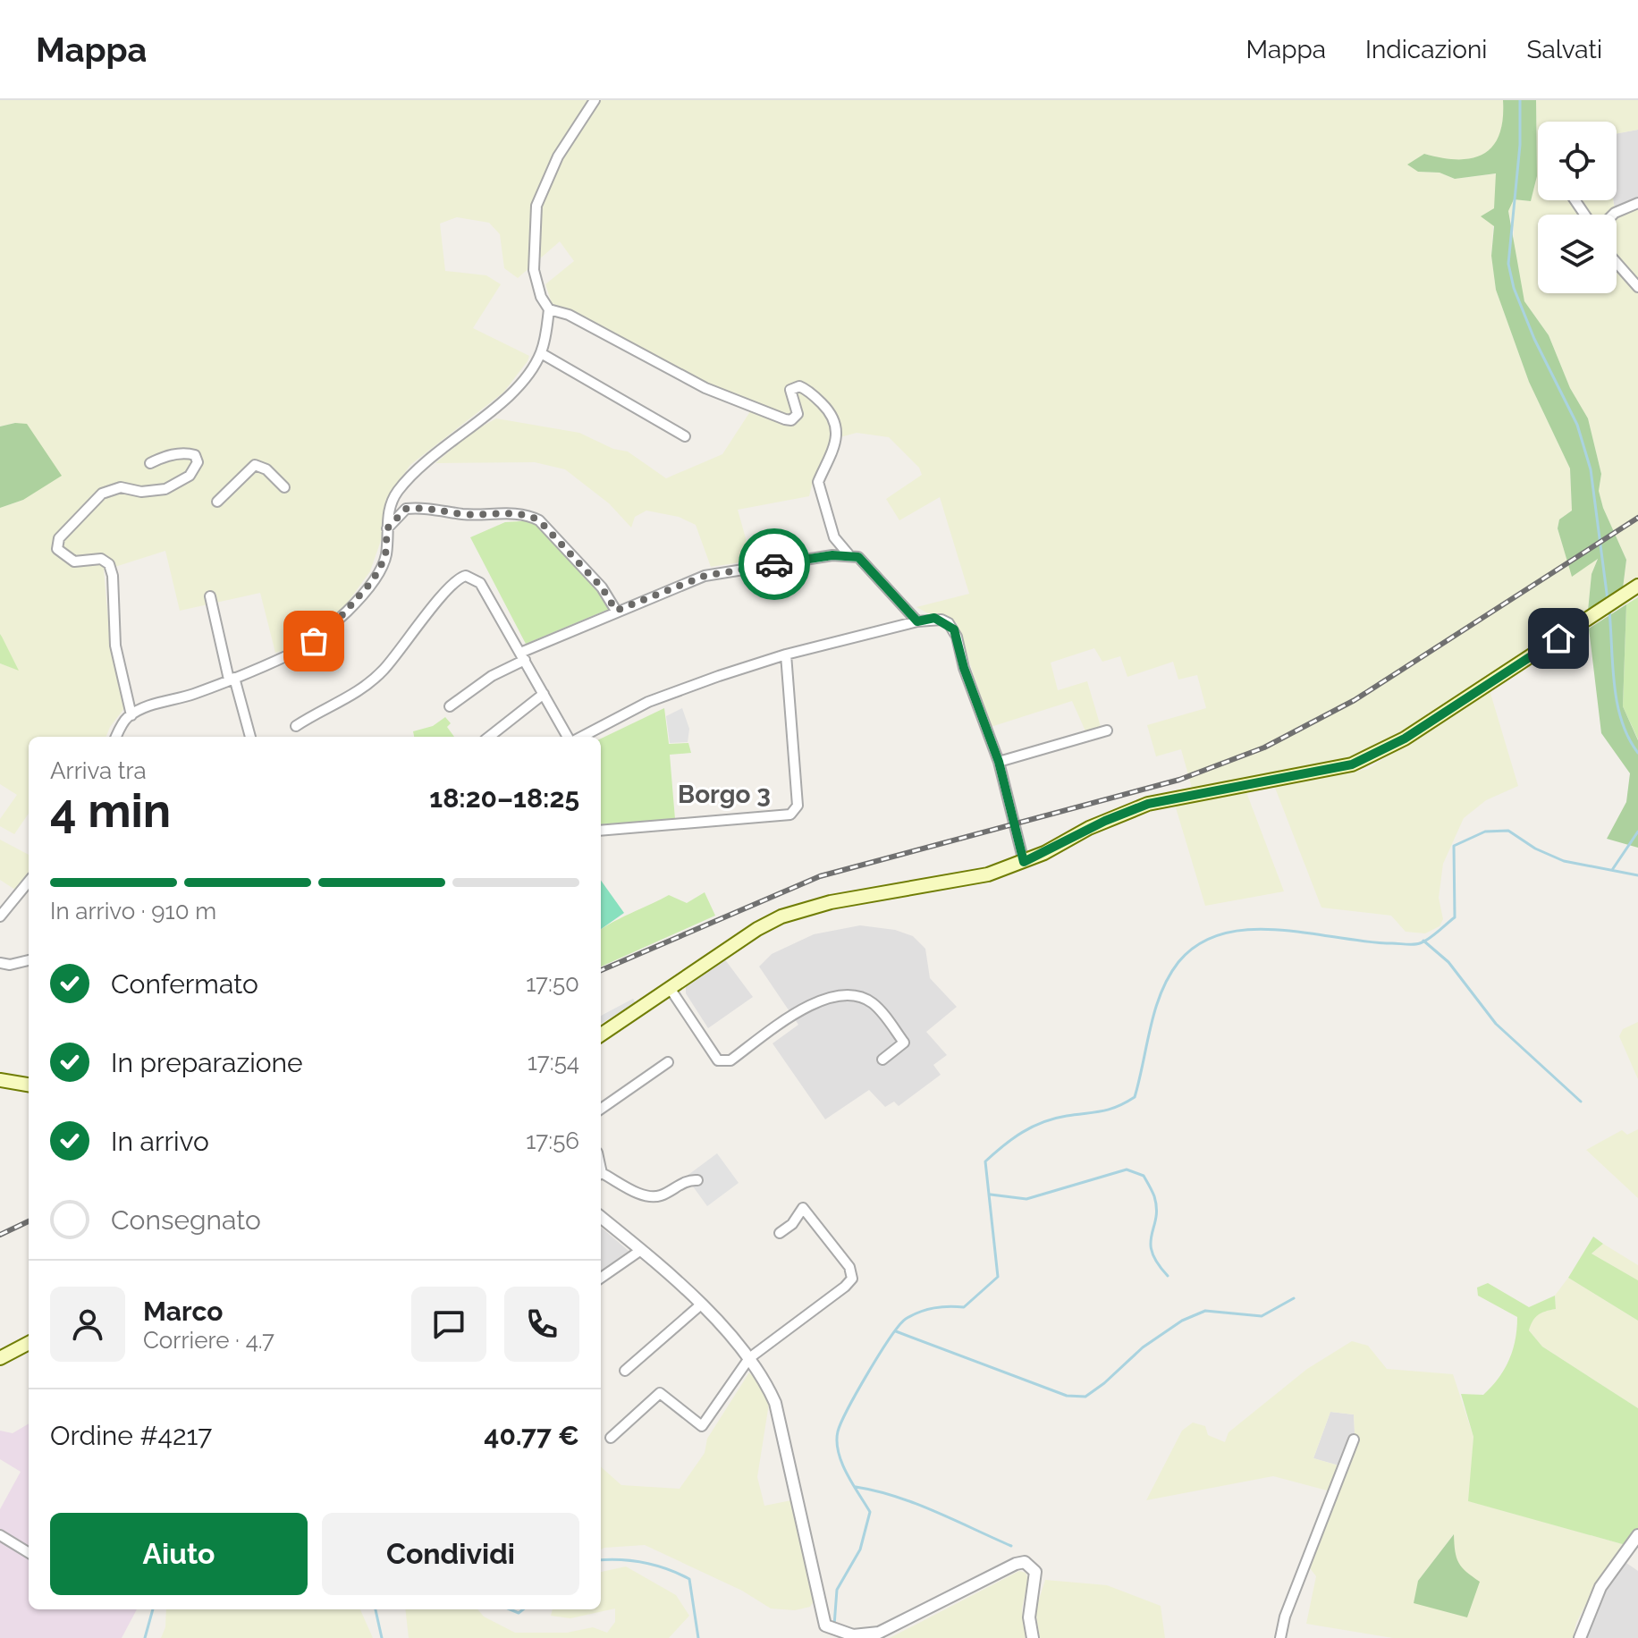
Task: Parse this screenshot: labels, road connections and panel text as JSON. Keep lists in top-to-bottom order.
{
  "districts": ["Borgo 3"],
  "page": {
    "header": "Mappa",
    "nav": ["Mappa", "Indicazioni", "Salvati"],
    "heading": ["4 min", "Arriva tra", "18:20–18:25"],
    "panel": [
      "Marco",
      "Corriere · 4.7",
      "Ordine #4217",
      "40.77 €"
    ],
    "bar": "In arrivo · 910 m",
    "list": [
      ["Confermato", "17:50"],
      ["In preparazione", "17:54"],
      ["In arrivo", "17:56"],
      "Consegnato"
    ],
    "buttons": ["Aiuto", "Condividi"]
  }
}
